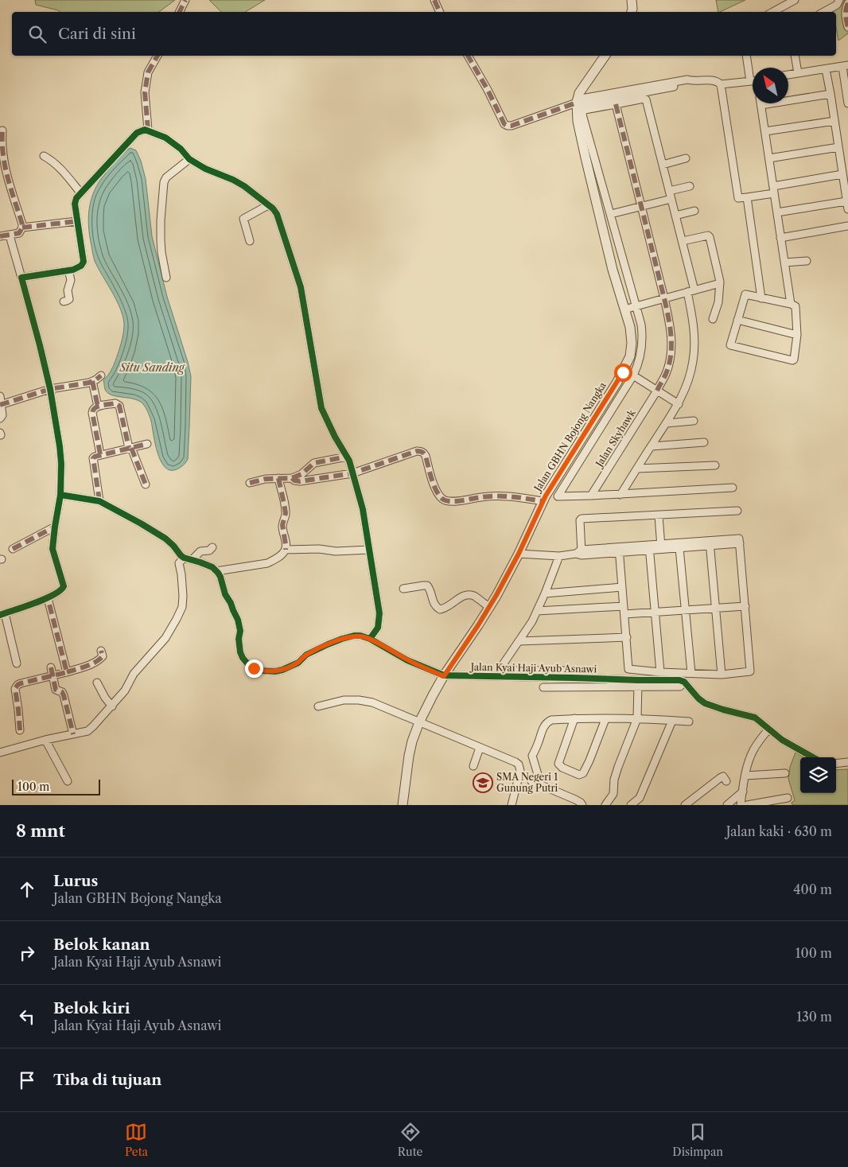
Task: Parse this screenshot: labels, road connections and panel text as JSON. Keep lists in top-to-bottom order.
{
  "streets": {
    "street": ["Jalan GBHN Bojong Nangka", "Jalan Skyhawk", "Jalan Kyai Haji Ayub Asnawi"]
  },
  "crossings": [
    ["Jalan GBHN Bojong Nangka", "Jalan Kyai Haji Ayub Asnawi"]
  ],
  "water": ["Situ Sanding"],
  "places": {
    "school or university": ["SMA Negeri 1 Gunung Putri"]
  },
  "scale_bar": "100 m",
  "north": "top left",
  "page": {
    "search": "Cari di sini",
    "scale": "100 m",
    "heading": ["8 mnt", "Jalan kaki · 630 m"],
    "list": [
      ["Lurus", "Jalan GBHN Bojong Nangka", "400 m"],
      ["Belok kanan", "Jalan Kyai Haji Ayub Asnawi", "100 m"],
      ["Belok kiri", "Jalan Kyai Haji Ayub Asnawi", "130 m"],
      "Tiba di tujuan"
    ],
    "nav": ["Peta", "Rute", "Disimpan"]
  }
}
